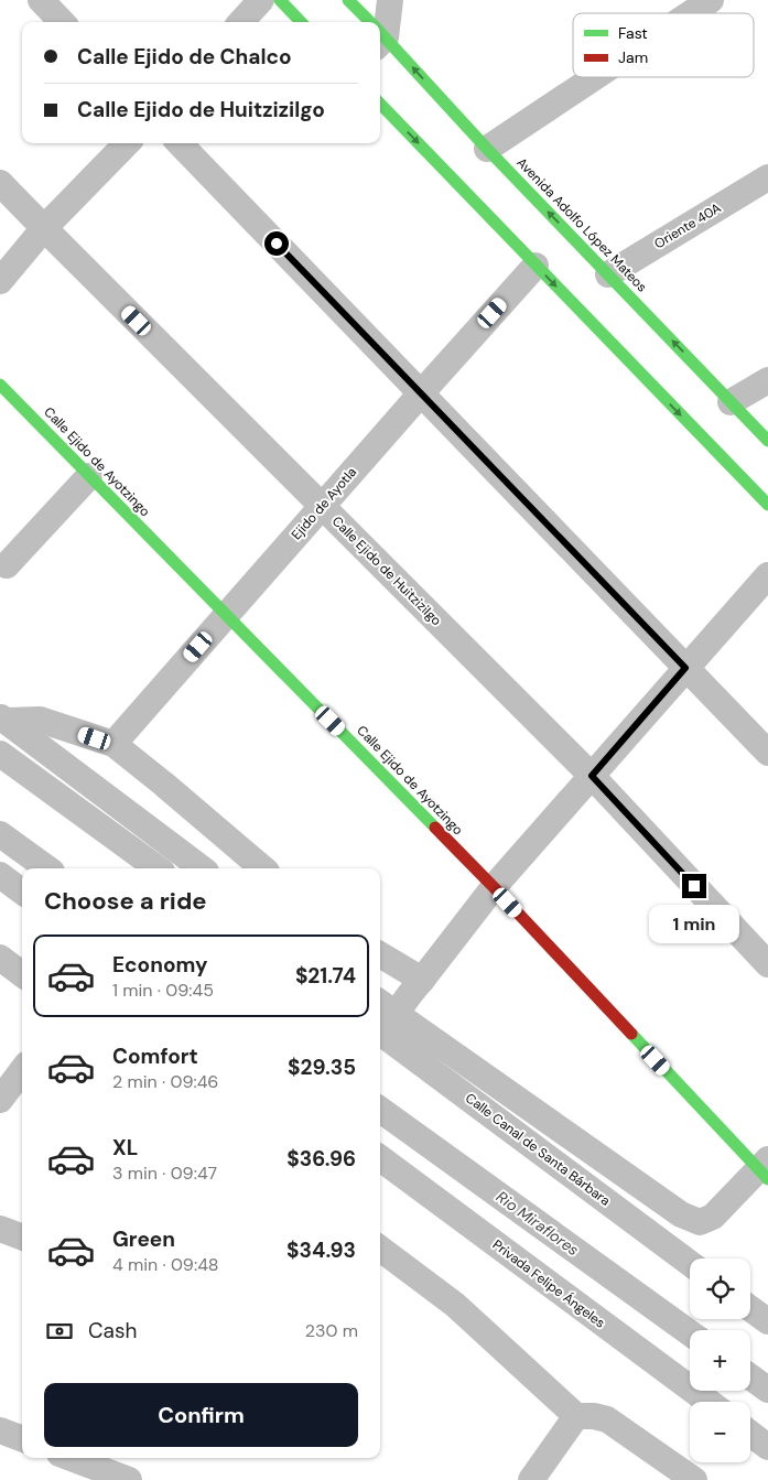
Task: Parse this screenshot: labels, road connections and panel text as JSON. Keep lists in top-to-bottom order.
{
  "streets": {
    "main road": ["Avenida Adolfo López Mateos", "Calle Ejido de Ayotzingo"],
    "street": [
      "Oriente 40A",
      "Ejido de Ayotla",
      "Calle Ejido de Huitzizilgo",
      "Calle Canal de Santa Bárbara",
      "Privada Felipe Ángeles"
    ]
  },
  "crossings": [
    ["Avenida Adolfo López Mateos", "Oriente 40A"],
    ["Calle Ejido de Ayotzingo", "Ejido de Ayotla"],
    ["Ejido de Ayotla", "Calle Ejido de Huitzizilgo"]
  ],
  "water": ["Rio Miraflores"],
  "legend": ["Fast", "Jam"],
  "page": {
    "banner": ["Calle Ejido de Chalco", "Calle Ejido de Huitzizilgo"],
    "heading": "Choose a ride",
    "bubble": "1 min",
    "list": [
      {
        "name": "Economy",
        "note": "1 min · 09:45",
        "value": "$21.74"
      },
      {
        "name": "Comfort",
        "note": "2 min · 09:46",
        "value": "$29.35"
      },
      {
        "name": "XL",
        "note": "3 min · 09:47",
        "value": "$36.96"
      },
      {
        "name": "Green",
        "note": "4 min · 09:48",
        "value": "$34.93"
      }
    ],
    "map_buttons": ["+", "−"],
    "pay": ["Cash", "230 m"],
    "buttons": "Confirm"
  }
}
